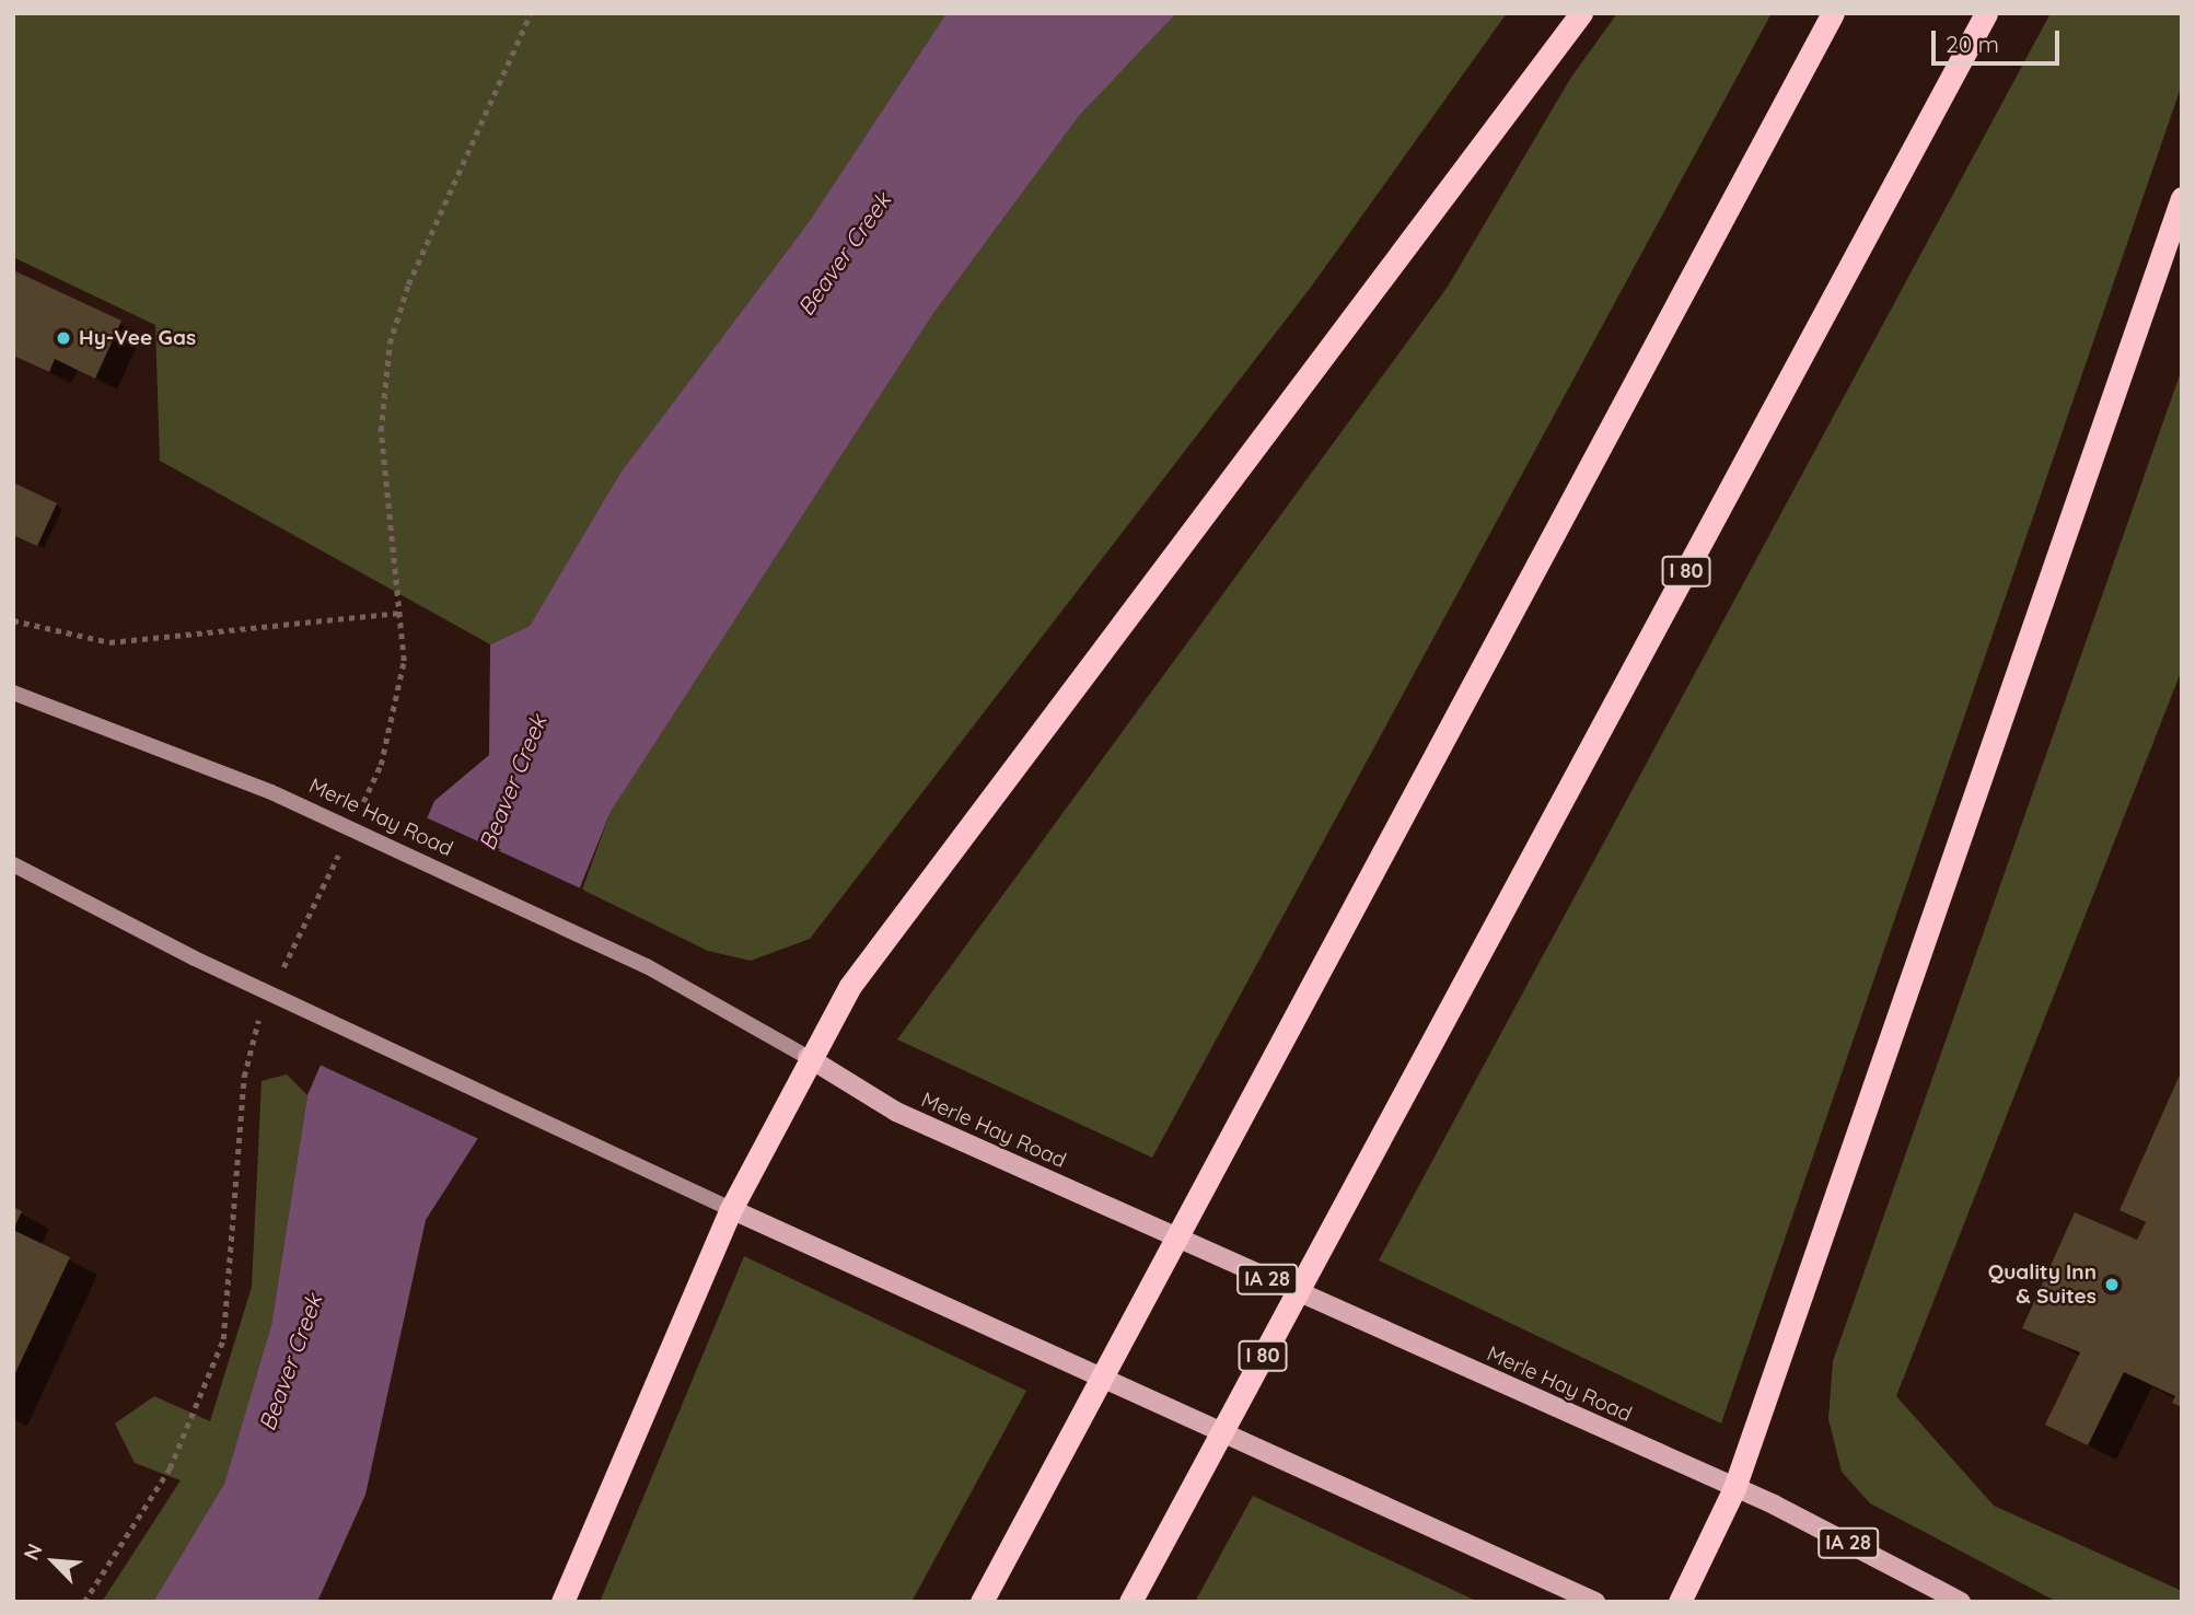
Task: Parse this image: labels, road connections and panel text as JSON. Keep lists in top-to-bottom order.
{
  "streets": {
    "highway": ["I 80"],
    "main road": ["Merle Hay Road", "IA 28"]
  },
  "water": ["Beaver Creek"],
  "places": ["Hy-Vee Gas", "Quality Inn & Suites"],
  "scale_bar": "20 m",
  "north": "top left"
}
